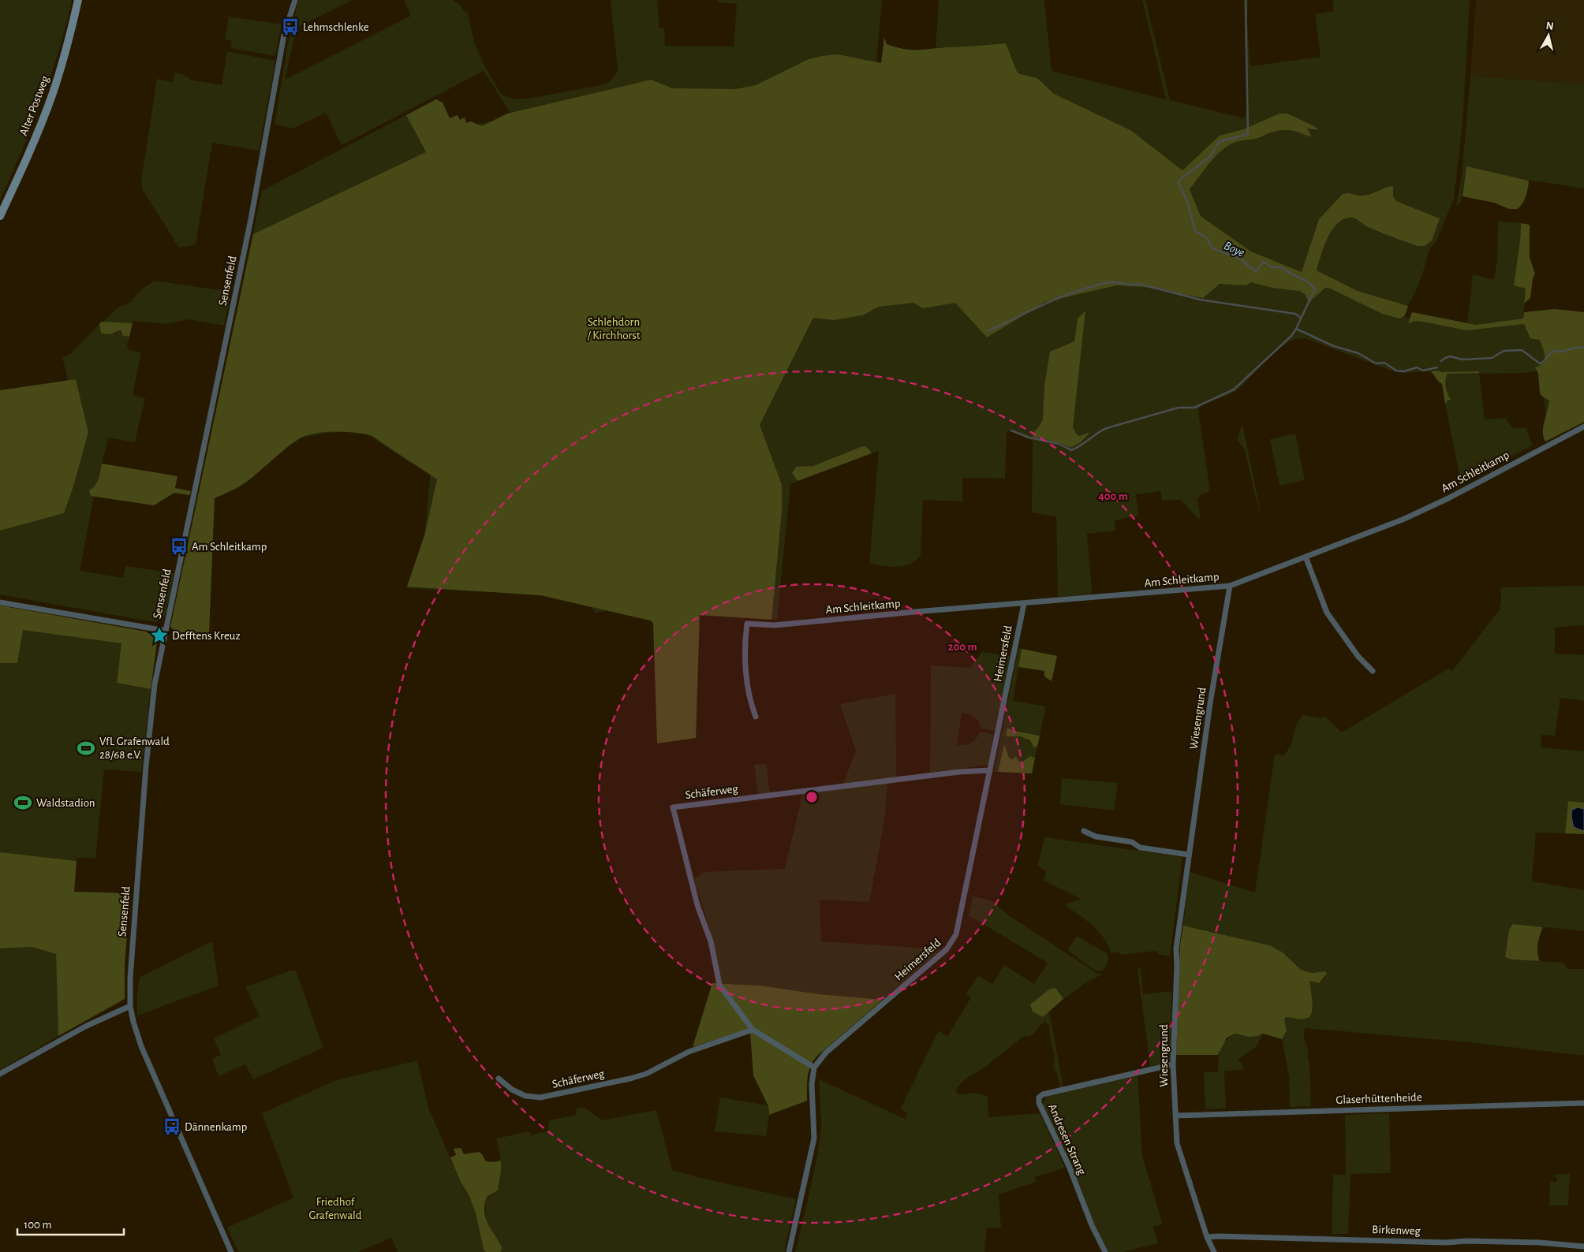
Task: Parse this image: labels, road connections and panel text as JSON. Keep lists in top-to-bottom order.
{
  "streets": {
    "main road": ["Alter Postweg"],
    "street": [
      "Sensenfeld",
      "Am Schleitkamp",
      "Heimersfeld",
      "Wiesengrund",
      "Schäferweg",
      "Glaserhüttenheide",
      "Andresen Strang",
      "Birkenweg"
    ]
  },
  "crossings": [
    ["Am Schleitkamp", "Heimersfeld"],
    ["Am Schleitkamp", "Wiesengrund"],
    ["Heimersfeld", "Schäferweg"],
    ["Wiesengrund", "Glaserhüttenheide"],
    ["Wiesengrund", "Andresen Strang"],
    ["Wiesengrund", "Birkenweg"]
  ],
  "water": ["Boye"],
  "parks": ["Schlehdorn / Kirchhorst", "Friedhof Grafenwald"],
  "places": {
    "bus stop": ["Lehmschlenke", "Am Schleitkamp", "Dännenkamp"],
    "place": ["Defftens Kreuz"],
    "sports": ["VfL Grafenwald 28/68 e.V.", "Waldstadion"]
  },
  "scale_bar": "100 m",
  "north": "top",
  "rings": ["400 m", "200 m"]
}
